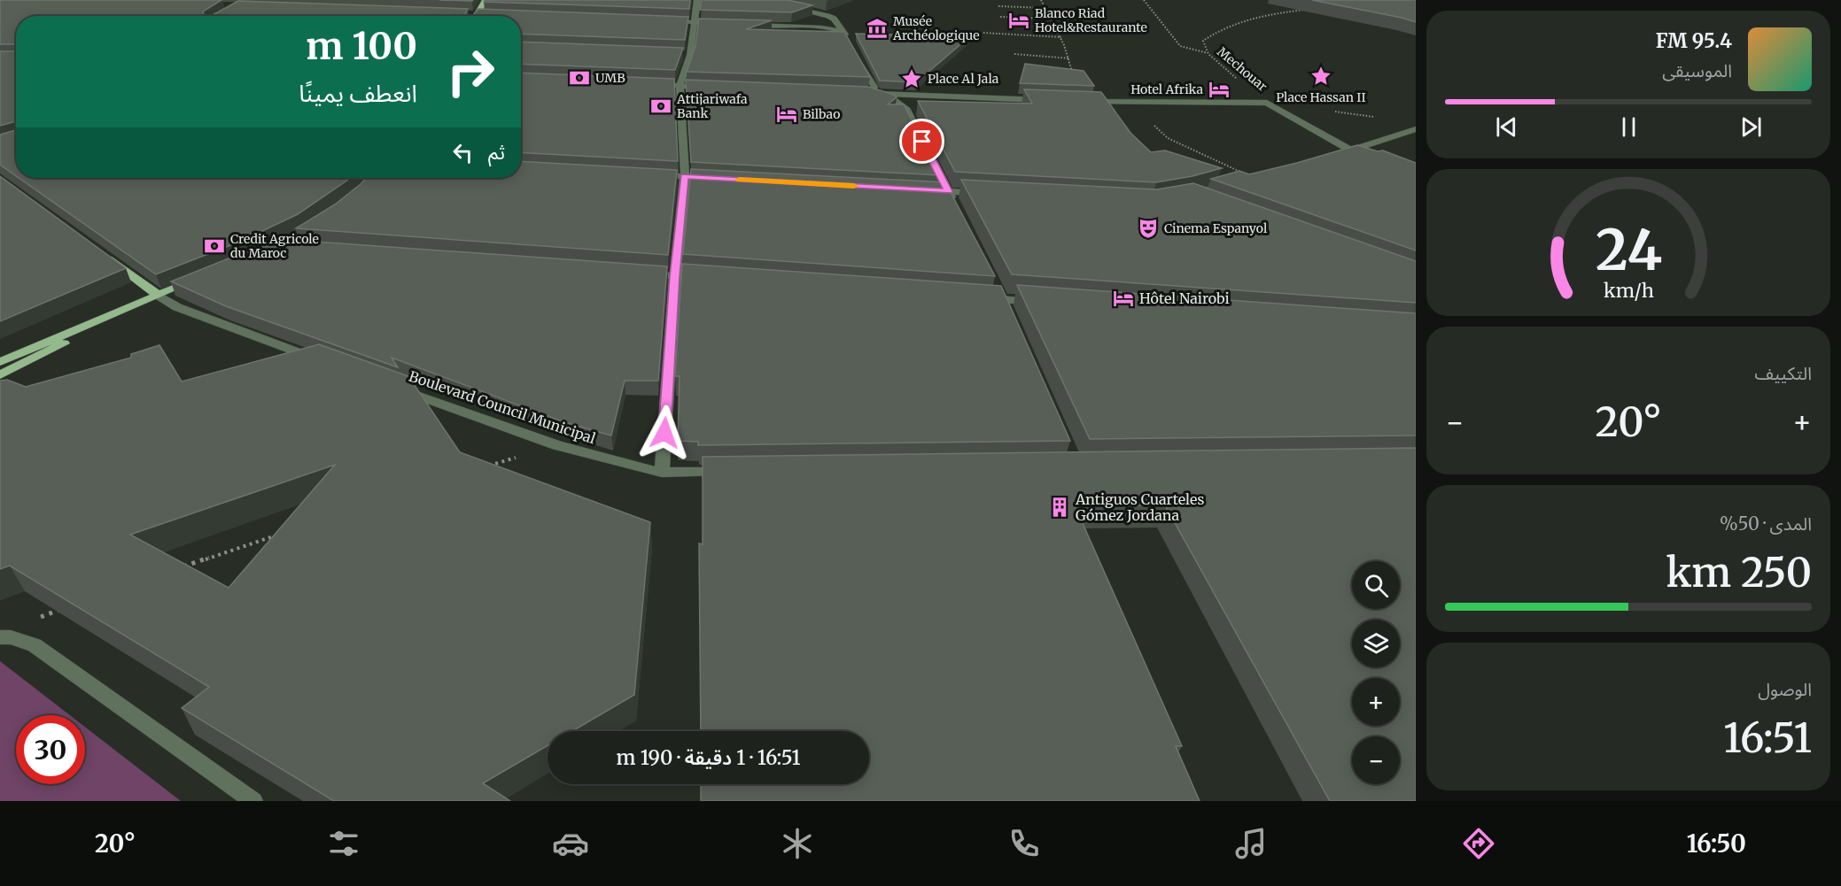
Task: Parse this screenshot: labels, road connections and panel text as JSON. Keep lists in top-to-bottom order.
{
  "streets": {
    "street": ["Boulevard Council Municipal"],
    "path": ["Mechouar"]
  },
  "places": {
    "hotel": [
      "Blanco Riad Hotel&Restaurante",
      "Hotel Afrika",
      "Bilbao",
      "Hôtel Nairobi"
    ],
    "museum": ["Musée Archéologique"],
    "place": ["Place Hassan II", "Place Al Jala"],
    "bank": ["UMB", "Attijariwafa Bank", "Credit Agricole du Maroc"],
    "theatre": ["Cinema Espanyol"],
    "building": ["Antiguos Cuarteles Gómez Jordana"]
  },
  "page": {
    "turn": ["100 m", "انعطف يمينًا"],
    "song": ["95.4 FM", "الموسيقى"],
    "then": "ثم",
    "tile": [
      "التكييف",
      ["المدى · 50%", "250 km"],
      ["الوصول", "16:51"]
    ],
    "heat": ["−", "20°", "+"],
    "map_buttons": ["+", "−"],
    "limit": "30",
    "trip": "16:51 · 1 دقيقة · 190 m",
    "tabs": ["16:50", "20°"],
    "gauge": ["24", "km/h"]
  }
}
